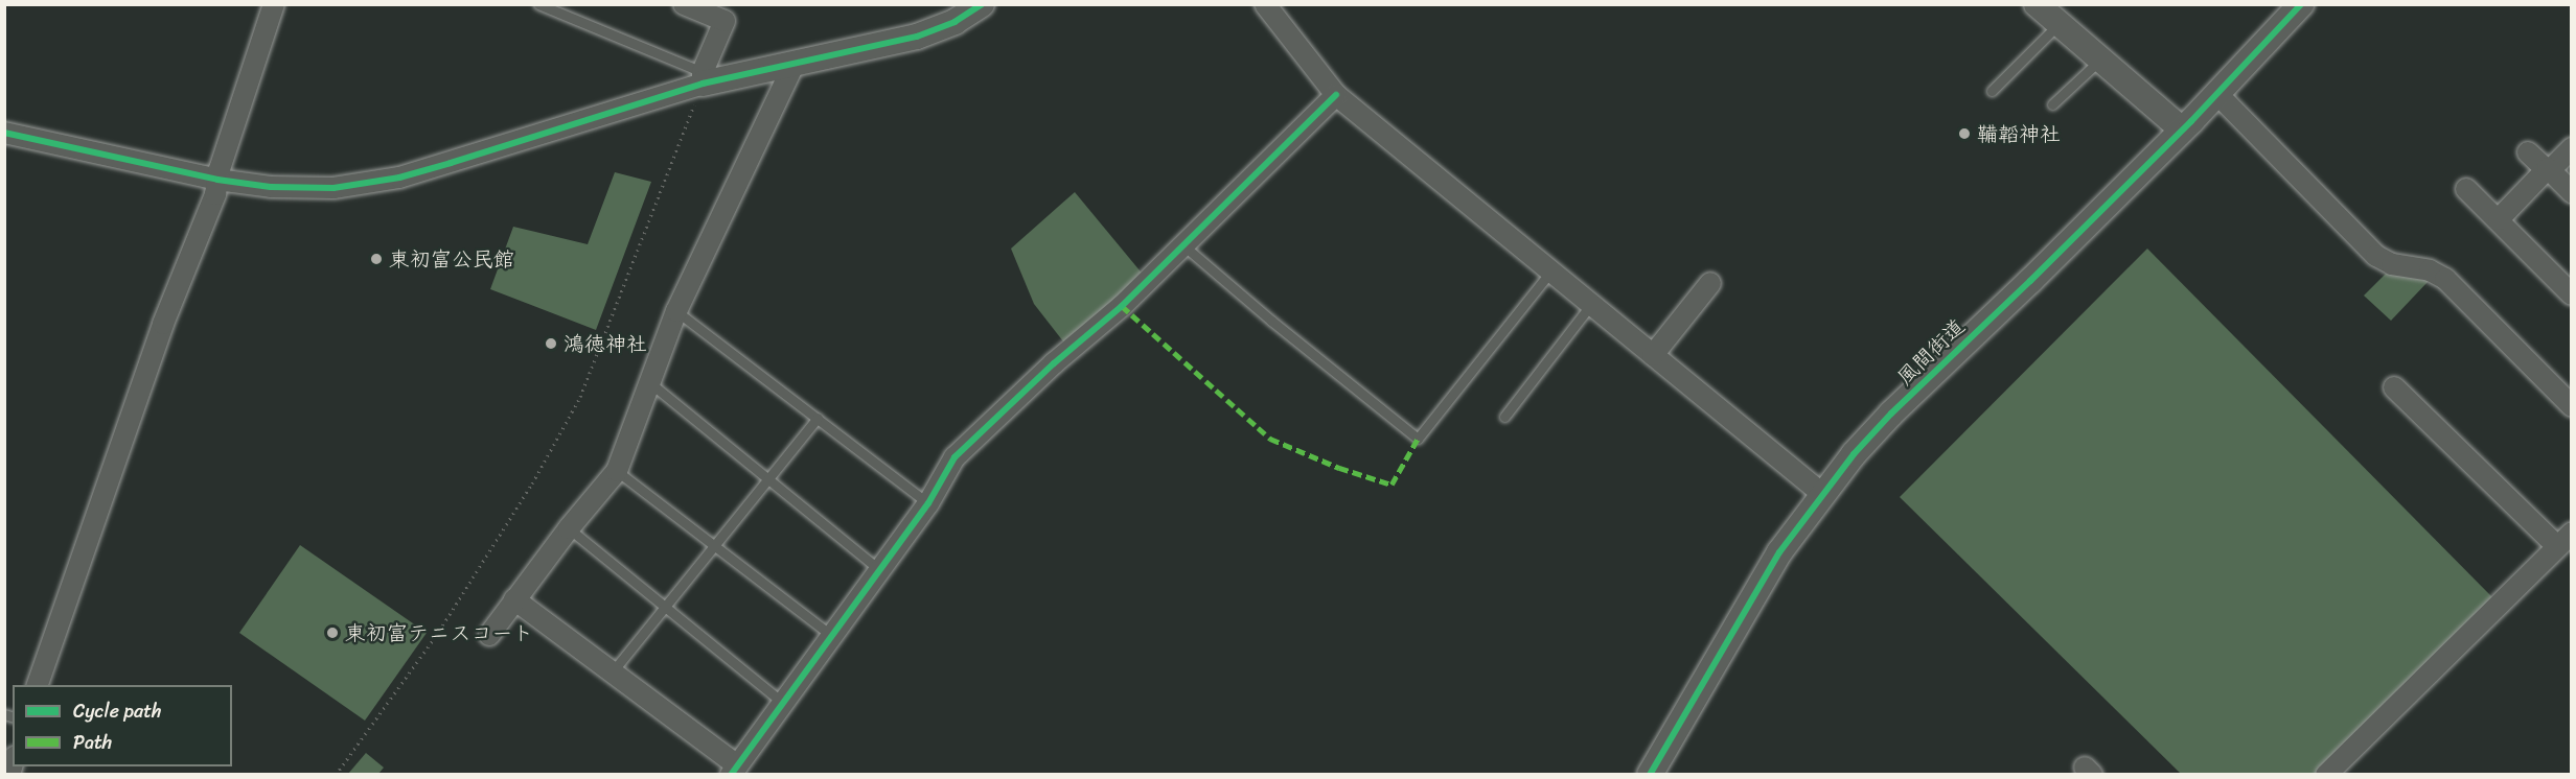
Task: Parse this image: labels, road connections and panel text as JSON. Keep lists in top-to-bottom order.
{
  "streets": {
    "street": ["風間街道"]
  },
  "places": [
    "鞴韜神社",
    "東初富公民館",
    "鴻徳神社",
    "東初富テニスコート"
  ],
  "legend": ["Cycle path", "Path"]
}
